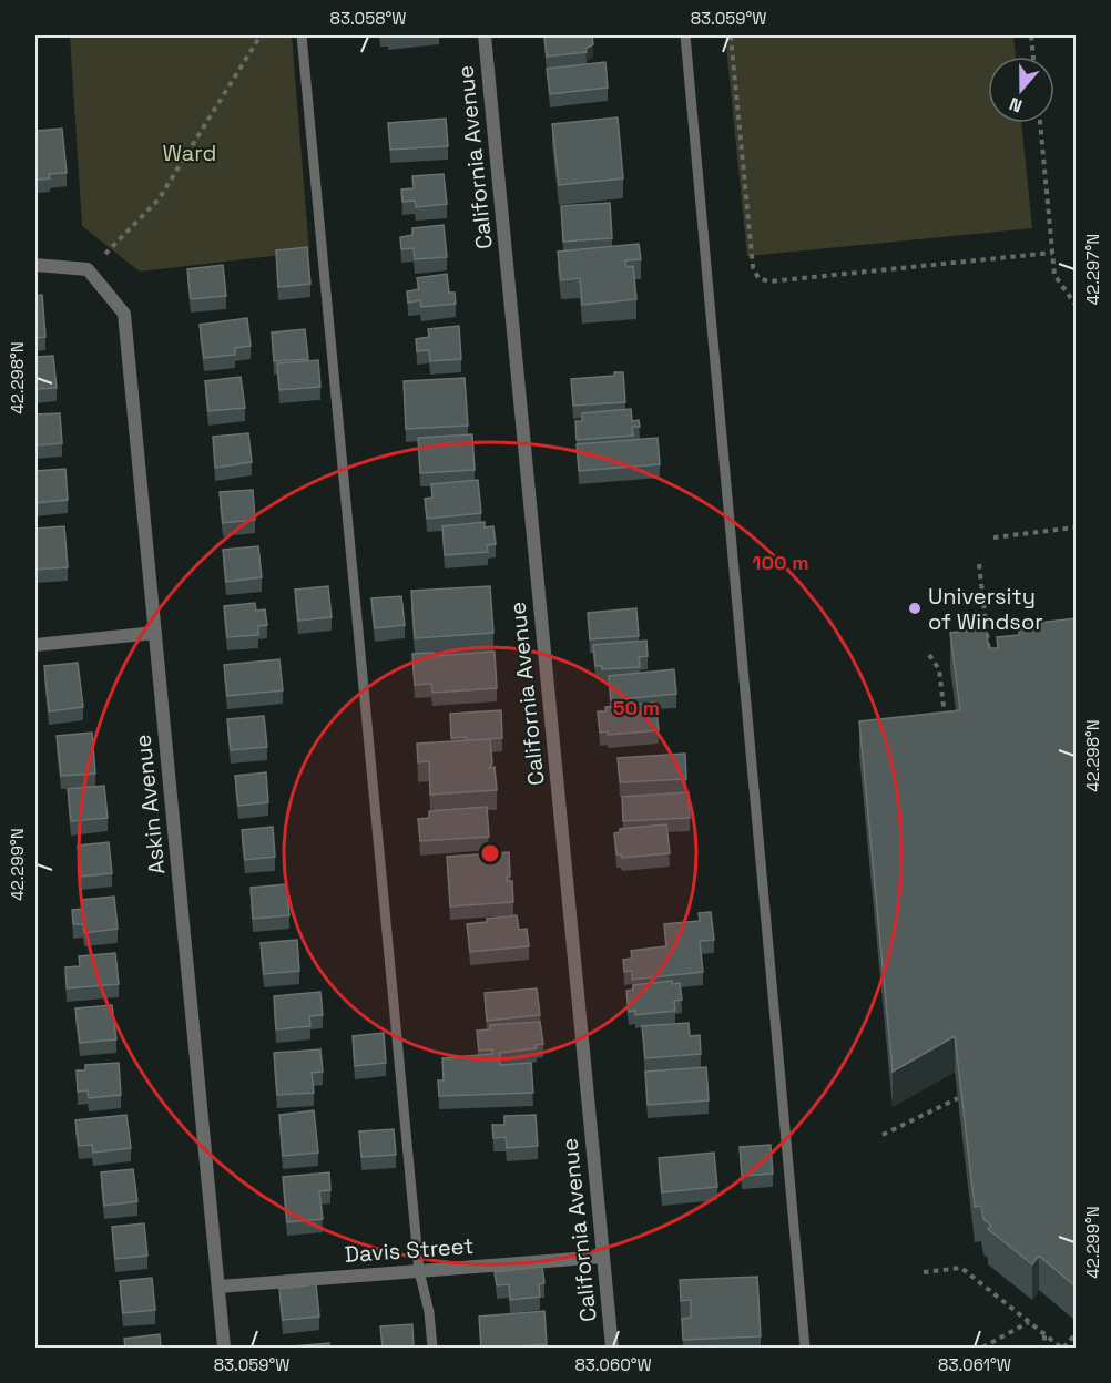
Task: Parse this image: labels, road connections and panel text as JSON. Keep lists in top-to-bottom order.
{
  "streets": {
    "street": ["California Avenue", "Askin Avenue", "Davis Street"]
  },
  "crossings": [
    ["California Avenue", "Davis Street"],
    ["Askin Avenue", "Davis Street"]
  ],
  "parks": ["Ward"],
  "places": ["University of Windsor"],
  "north": "bottom",
  "coordinates": [
    "83.058°W",
    "83.059°W",
    "42.297°N",
    "42.298°N",
    "42.299°N",
    "83.060°W",
    "83.061°W"
  ],
  "rings": ["100 m", "50 m"]
}
